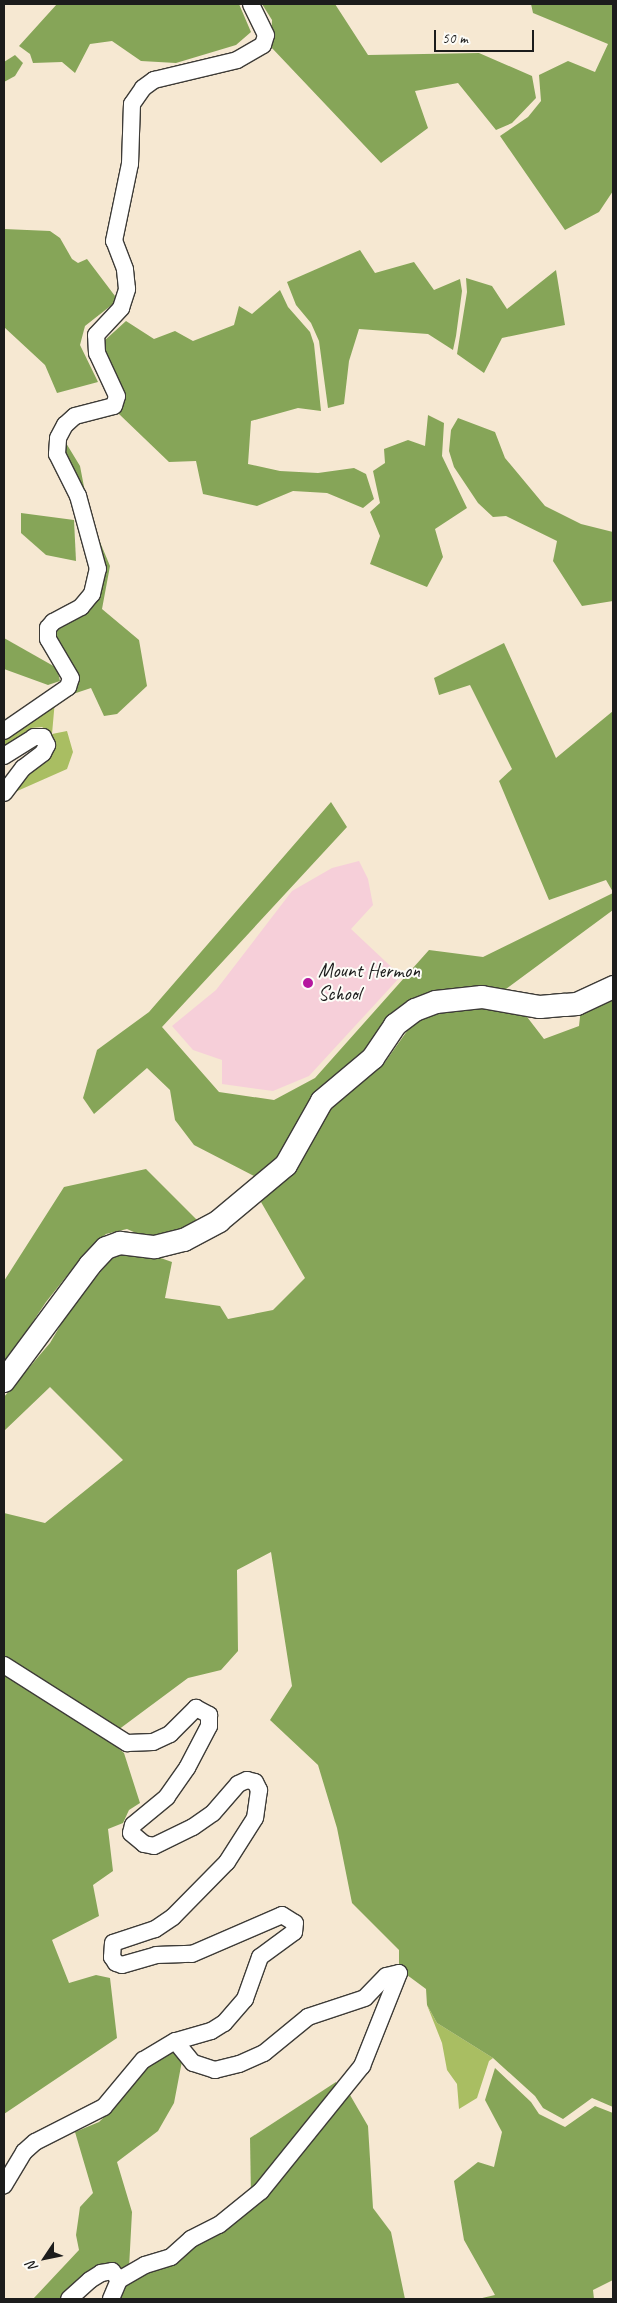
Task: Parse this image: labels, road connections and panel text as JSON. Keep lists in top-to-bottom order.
{
  "places": ["Mount Hermon School"],
  "scale_bar": "50 m",
  "north": "bottom left"
}
